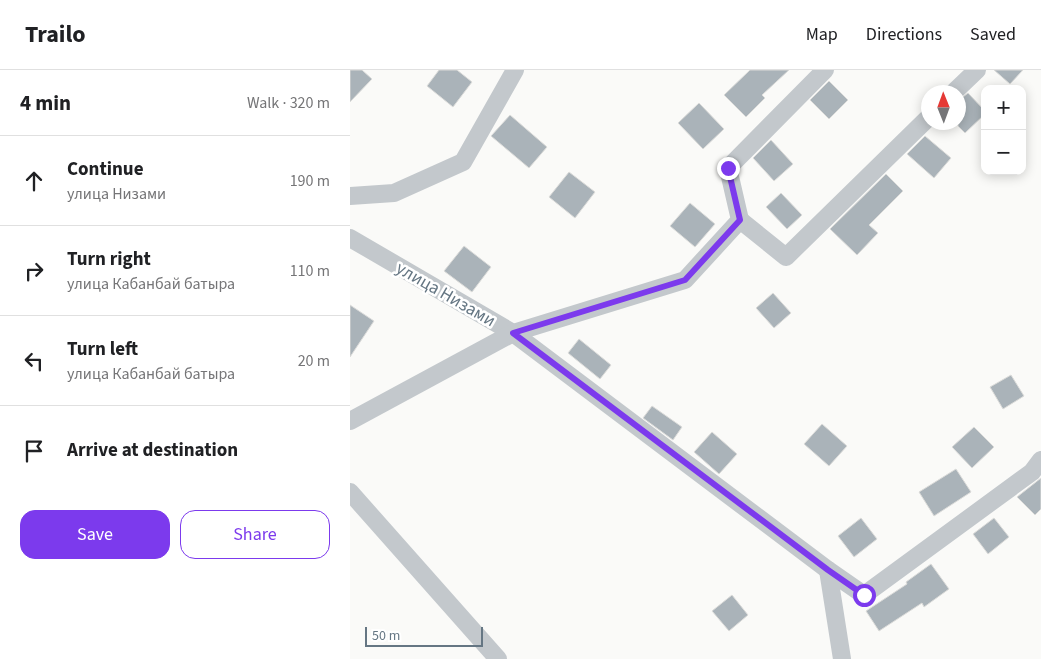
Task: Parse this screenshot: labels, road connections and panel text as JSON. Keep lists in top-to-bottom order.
{
  "streets": {
    "street": ["улица Низами"]
  },
  "scale_bar": "50 m",
  "north": "top",
  "page": {
    "header": "Trailo",
    "nav": ["Map", "Directions", "Saved"],
    "heading": ["4 min", "Walk · 320 m"],
    "map_buttons": ["+", "−"],
    "list": [
      ["Continue", "улица Низами", "190 m"],
      ["Turn right", "улица Кабанбай батыра", "110 m"],
      ["Turn left", "улица Кабанбай батыра", "20 m"],
      "Arrive at destination"
    ],
    "buttons": ["Save", "Share"],
    "scale": "50 m"
  }
}
